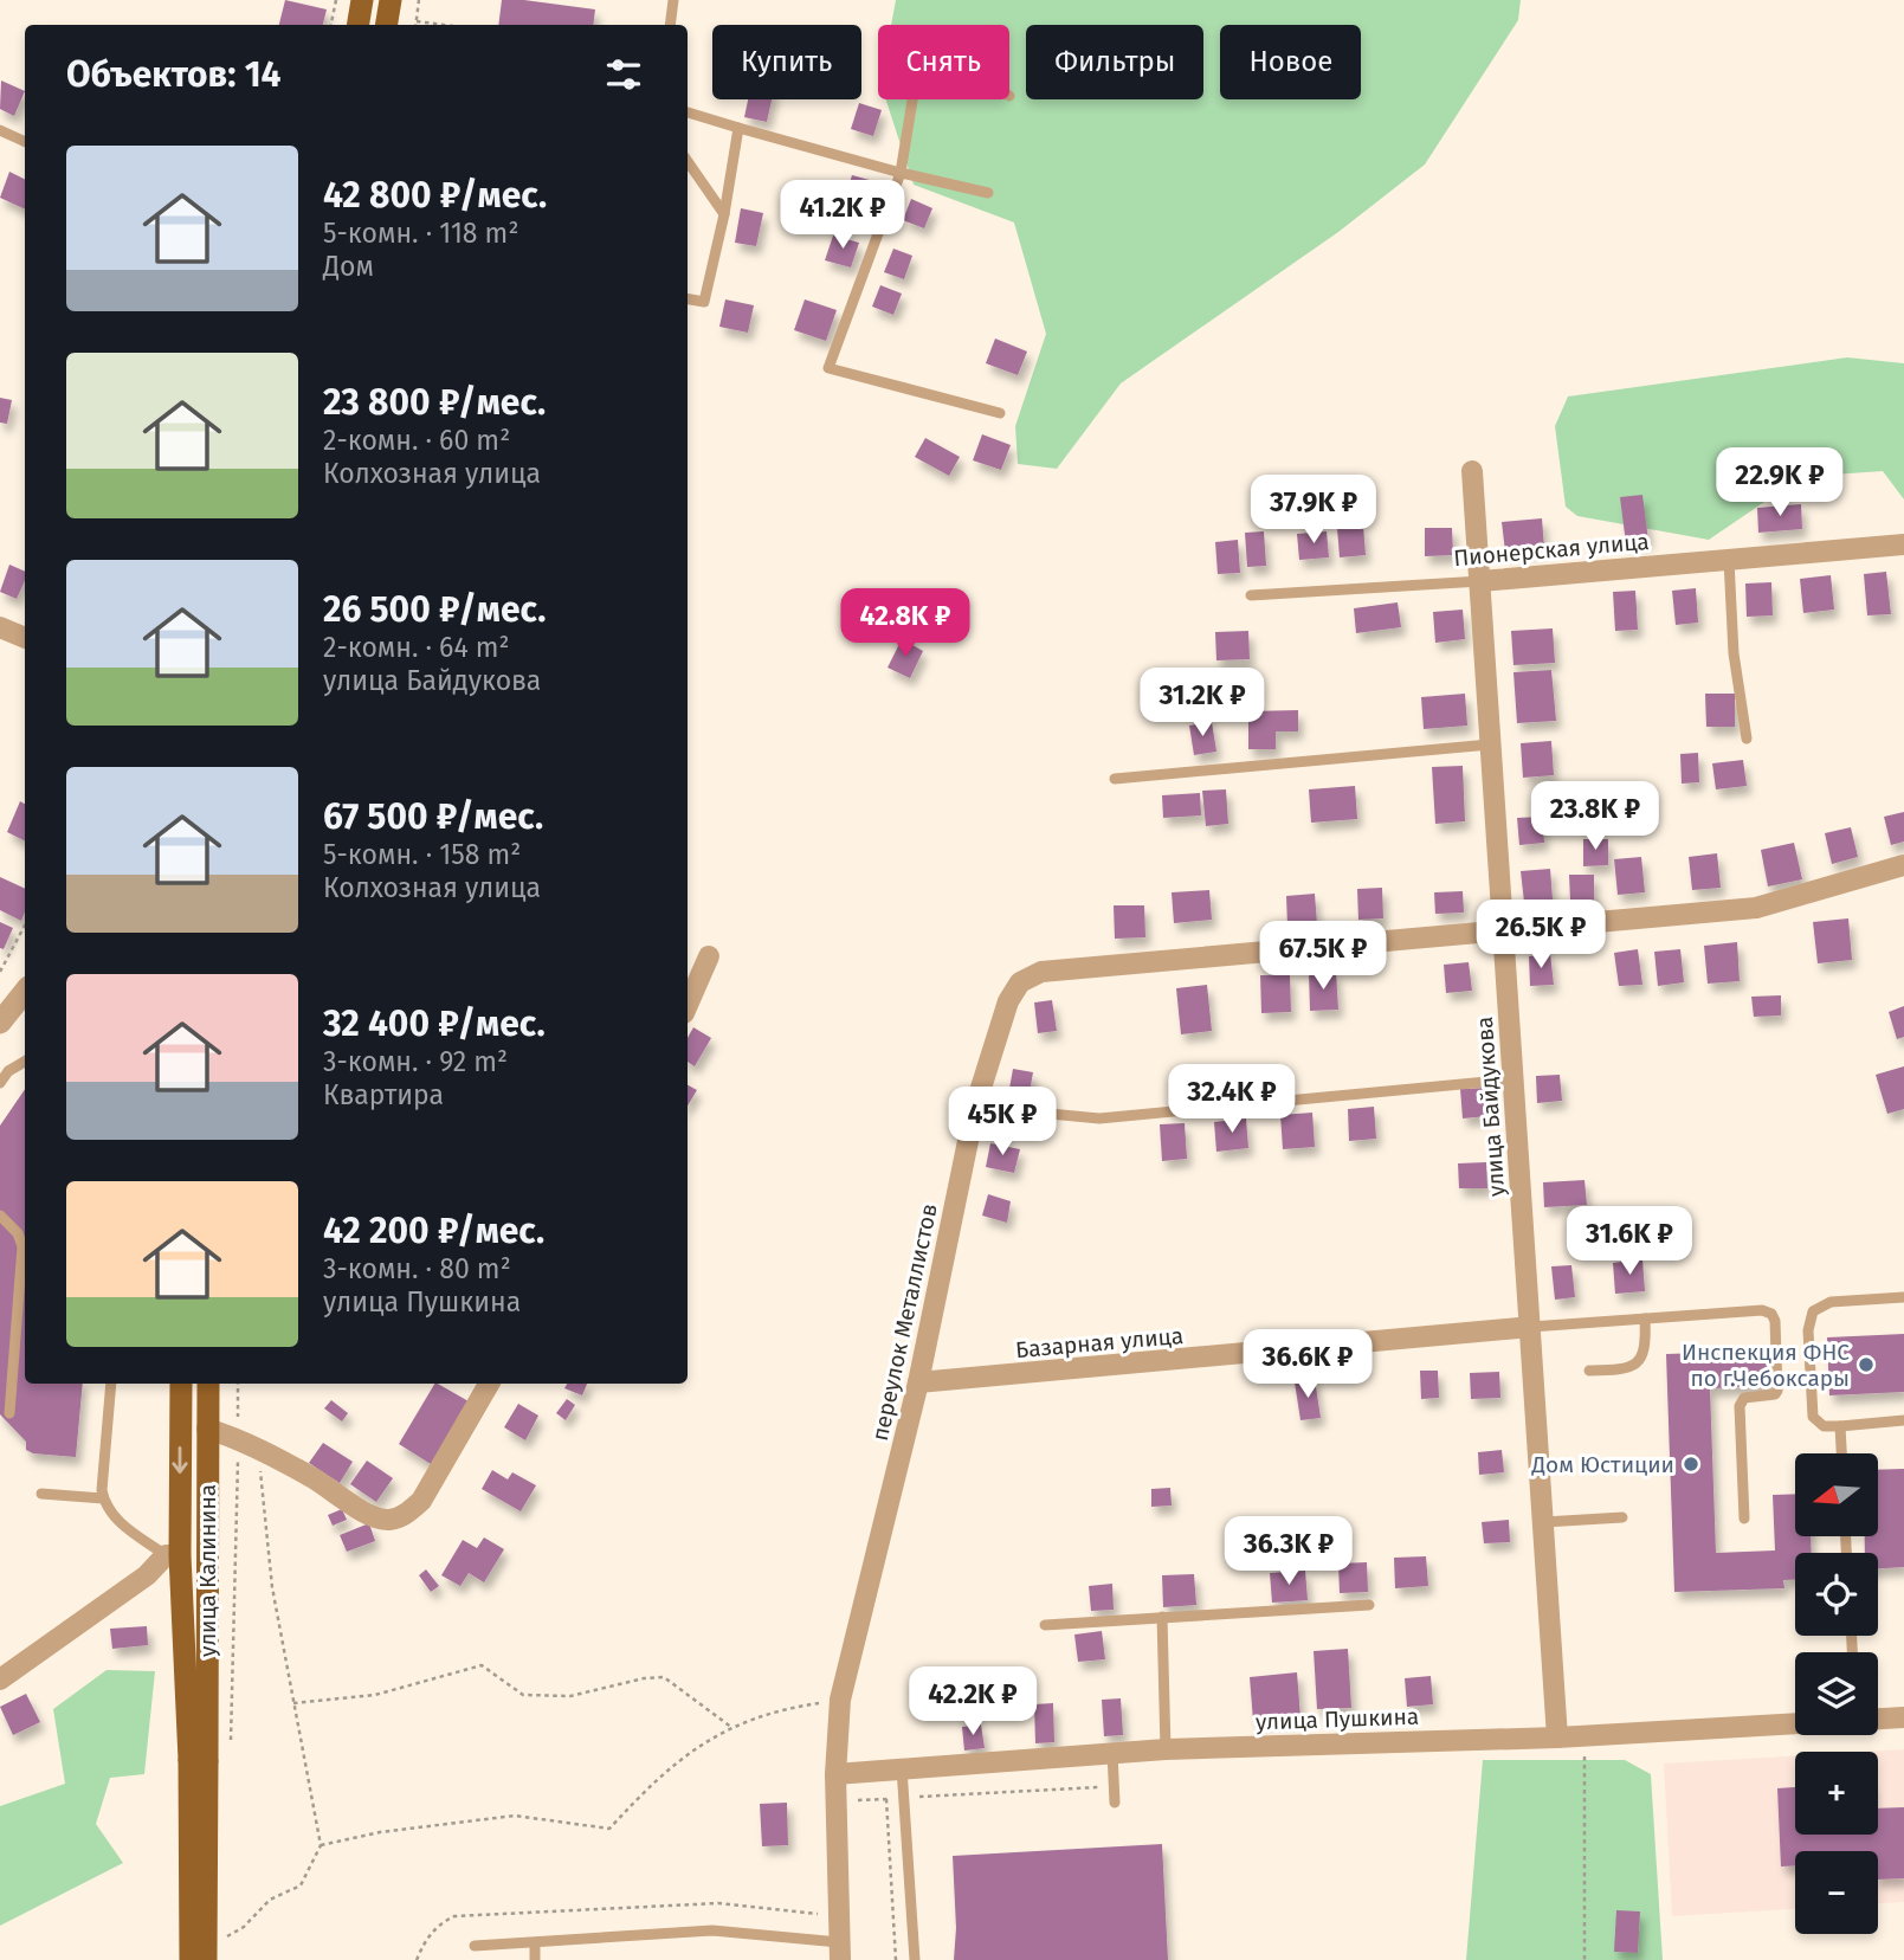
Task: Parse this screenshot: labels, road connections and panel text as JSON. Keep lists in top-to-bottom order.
{
  "streets": {
    "main road": ["улица Калинина"],
    "street": [
      "Пионерская улица",
      "улица Байдукова",
      "переулок Металлистов",
      "Базарная улица",
      "улица Пушкина"
    ]
  },
  "crossings": [
    ["Пионерская улица", "улица Байдукова"],
    ["улица Байдукова", "переулок Металлистов"],
    ["улица Байдукова", "Базарная улица"],
    ["улица Байдукова", "улица Пушкина"],
    ["переулок Металлистов", "Базарная улица"],
    ["переулок Металлистов", "улица Пушкина"]
  ],
  "places": ["Инспекция ФНС по г.Чебоксары", "Дом Юстиции"],
  "north": "left",
  "page": {
    "chip": [
      "Купить",
      "Снять",
      "Фильтры",
      "Новое"
    ],
    "heading": "Объектов: 14",
    "list": [
      {
        "name": "42 800 ₽/мес.",
        "note": "5-комн. · 118 m² · Дом"
      },
      {
        "name": "23 800 ₽/мес.",
        "note": "2-комн. · 60 m² · Колхозная улица"
      },
      {
        "name": "26 500 ₽/мес.",
        "note": "2-комн. · 64 m² · улица Байдукова"
      },
      {
        "name": "67 500 ₽/мес.",
        "note": "5-комн. · 158 m² · Колхозная улица"
      },
      {
        "name": "32 400 ₽/мес.",
        "note": "3-комн. · 92 m² · Квартира"
      },
      {
        "name": "42 200 ₽/мес.",
        "note": "3-комн. · 80 m² · улица Пушкина"
      }
    ],
    "price": [
      "41.2K ₽",
      "22.9K ₽",
      "37.9K ₽",
      "42.8K ₽",
      "31.2K ₽",
      "23.8K ₽",
      "26.5K ₽",
      "67.5K ₽",
      "32.4K ₽",
      "45K ₽",
      "31.6K ₽",
      "36.6K ₽",
      "36.3K ₽",
      "42.2K ₽"
    ],
    "map_buttons": ["+", "−"]
  }
}
